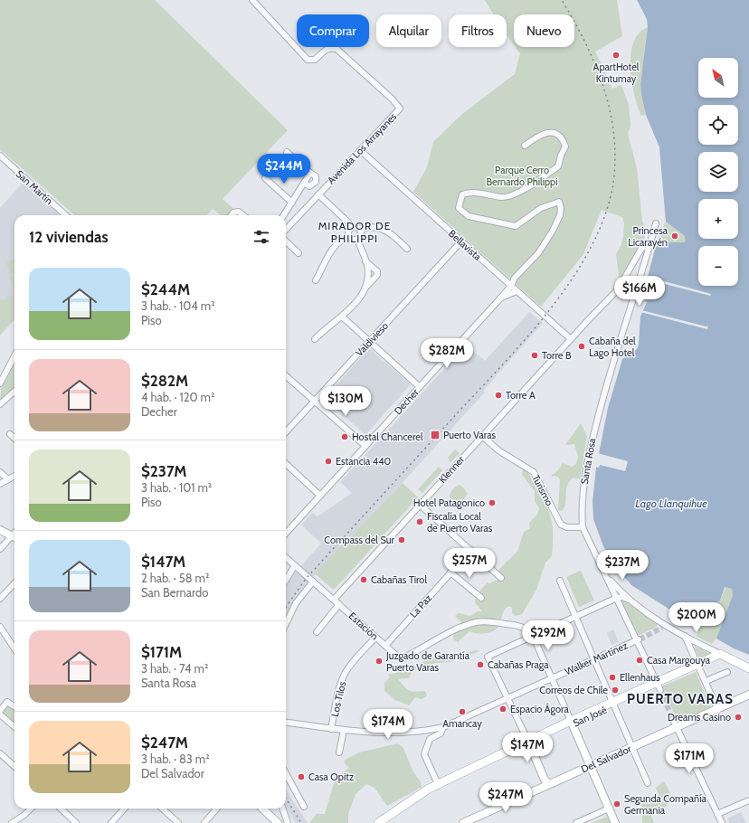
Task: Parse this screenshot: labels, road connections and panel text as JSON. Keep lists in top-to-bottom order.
{
  "streets": {
    "main road": ["San José", "Del Salvador"],
    "street": [
      "Avenida Los Arrayanes",
      "San Martín",
      "Bellavista",
      "Valdivieso",
      "Decher",
      "Santa Rosa",
      "Klenner",
      "Turismo",
      "La Paz",
      "Estación",
      "Walker Martínez",
      "Los Tilos"
    ]
  },
  "crossings": [
    ["Avenida Los Arrayanes", "Bellavista"],
    ["Bellavista", "Valdivieso"],
    ["Bellavista", "Decher"],
    ["Bellavista", "Klenner"],
    ["Santa Rosa", "Klenner"],
    ["Santa Rosa", "Turismo"],
    ["Santa Rosa", "Walker Martínez"],
    ["Santa Rosa", "San José"],
    ["Klenner", "Turismo"],
    ["Klenner", "Estación"],
    ["La Paz", "Estación"],
    ["Estación", "Los Tilos"],
    ["Walker Martínez", "Los Tilos"]
  ],
  "districts": ["MIRADOR DE PHILIPPI", "PUERTO VARAS"],
  "water": ["Lago Llanquihue"],
  "parks": ["Parque Cerro Bernardo Philippi"],
  "places": {
    "other": [
      "ApartHotel Kintumay",
      "Princesa Licarayén",
      "Cabaña del Lago Hotel",
      "Torre B",
      "Torre A",
      "Hostal Chancerel",
      "Estancia 440",
      "Hotel Patagonico",
      "Fiscalía Local de Puerto Varas",
      "Compass del Sur",
      "Cabañas Tirol",
      "Casa Margouya",
      "Juzgado de Garantía Puerto Varas",
      "Cabañas Praga",
      "Ellenhaus",
      "Correos de Chile",
      "Espacio Ágora",
      "Amancay",
      "Dreams Casino",
      "Casa Opitz",
      "Segunda Compañía Germania"
    ],
    "transit": ["Puerto Varas"]
  },
  "north": "top left",
  "page": {
    "chip": [
      "Comprar",
      "Alquilar",
      "Filtros",
      "Nuevo"
    ],
    "map_buttons": ["+", "−"],
    "price": [
      "$244M",
      "$166M",
      "$282M",
      "$130M",
      "$257M",
      "$237M",
      "$200M",
      "$292M",
      "$174M",
      "$147M",
      "$171M",
      "$247M"
    ],
    "heading": "12 viviendas",
    "list": [
      {
        "name": "$244M",
        "note": "3 hab. · 104 m² · Piso"
      },
      {
        "name": "$282M",
        "note": "4 hab. · 120 m² · Decher"
      },
      {
        "name": "$237M",
        "note": "3 hab. · 101 m² · Piso"
      },
      {
        "name": "$147M",
        "note": "2 hab. · 58 m² · San Bernardo"
      },
      {
        "name": "$171M",
        "note": "3 hab. · 74 m² · Santa Rosa"
      },
      {
        "name": "$247M",
        "note": "3 hab. · 83 m² · Del Salvador"
      }
    ]
  }
}
